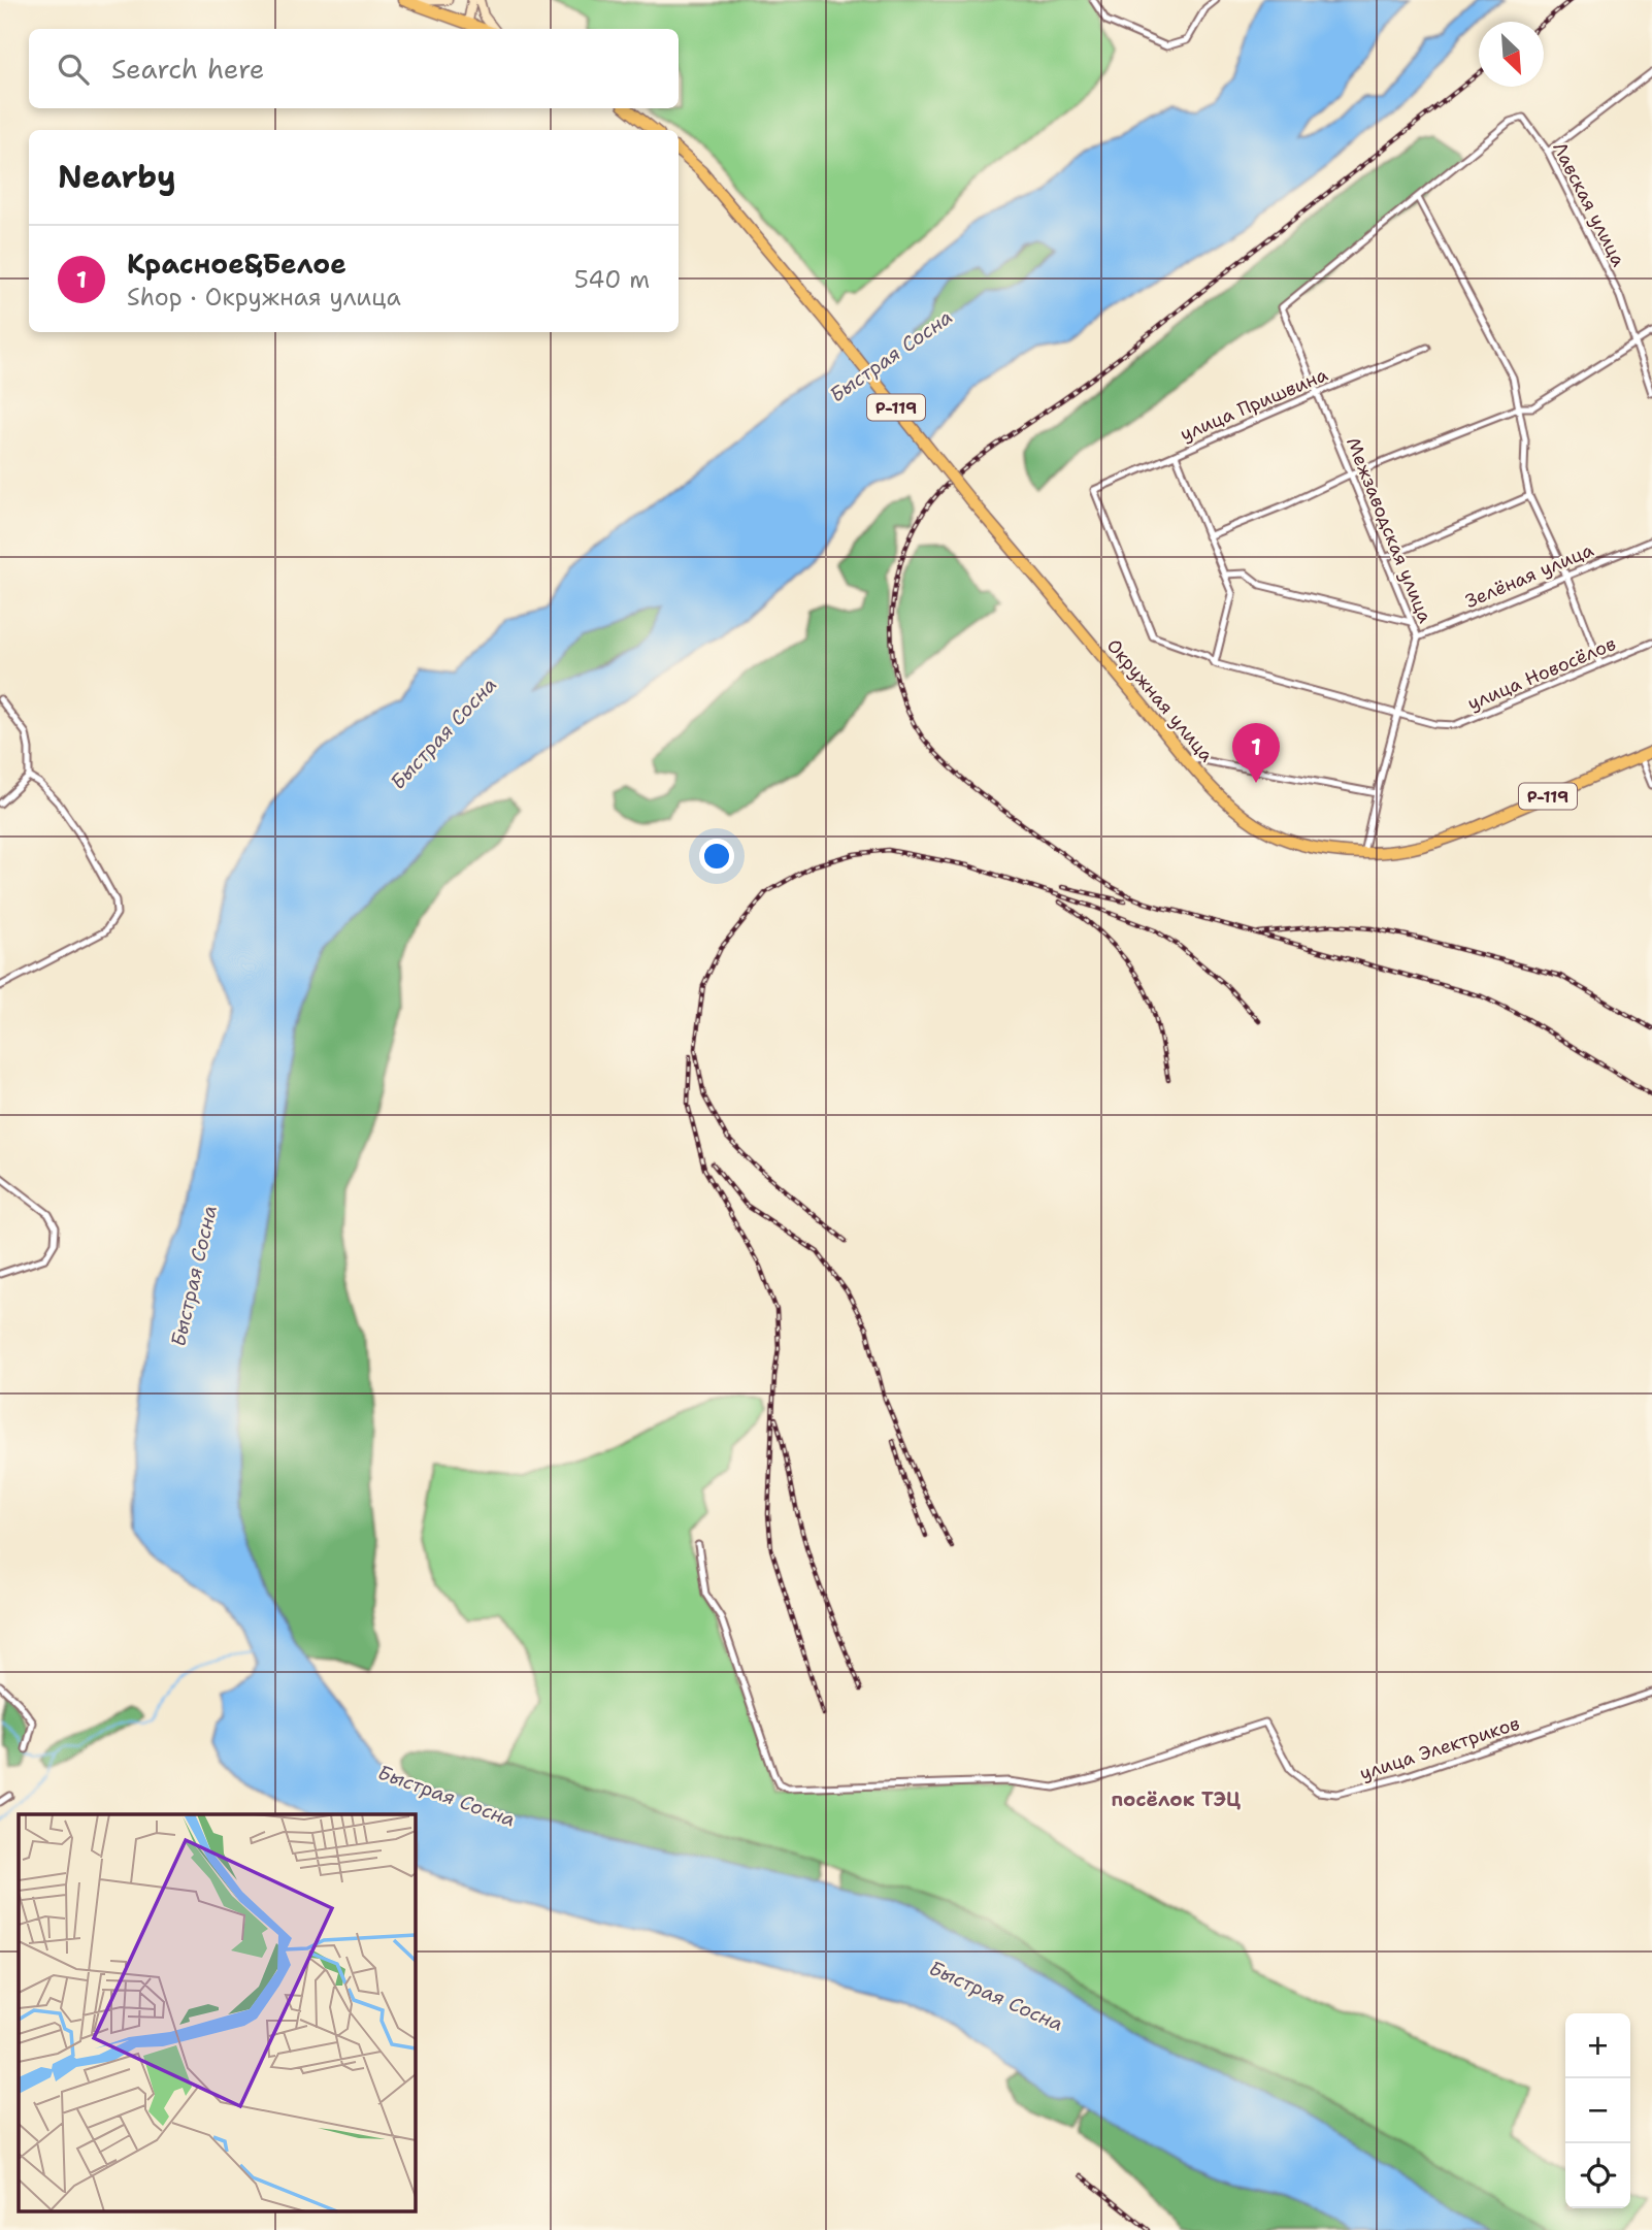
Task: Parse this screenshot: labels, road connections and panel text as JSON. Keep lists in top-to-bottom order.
{
  "streets": {
    "highway": ["Р-119", "Окружная улица"],
    "street": [
      "Лавская улица",
      "улица Пришвина",
      "Межзаводская улица",
      "Зелёная улица",
      "улица Новосёлов",
      "улица Электриков"
    ]
  },
  "crossings": [
    ["Лавская улица", "Межзаводская улица"],
    ["улица Пришвина", "Межзаводская улица"],
    ["улица Пришвина", "улица Новосёлов"],
    ["Межзаводская улица", "Зелёная улица"],
    ["Межзаводская улица", "улица Новосёлов"],
    ["Межзаводская улица", "Окружная улица"]
  ],
  "districts": ["посёлок ТЭЦ"],
  "water": ["Быстрая Сосна"],
  "north": "bottom right",
  "page": {
    "search": "Search here",
    "heading": "Nearby",
    "list": [
      {
        "mark": "1",
        "name": "Красное&Белое",
        "note": "Shop · Окружная улица",
        "value": "540 m"
      }
    ],
    "pins": "1",
    "map_buttons": ["+", "−"]
  }
}
